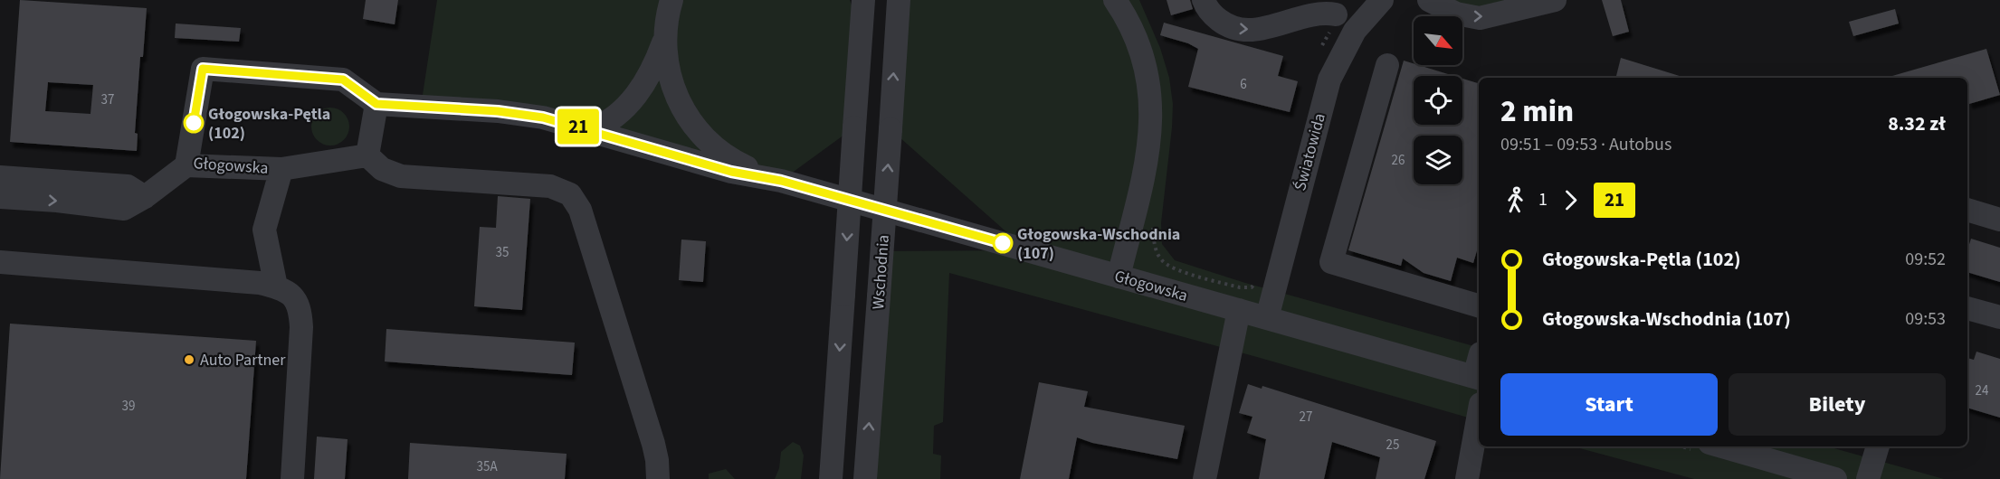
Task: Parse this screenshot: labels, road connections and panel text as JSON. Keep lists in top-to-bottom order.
{
  "streets": {
    "street": ["Światowida", "Głogowska", "Wschodnia"]
  },
  "crossings": [
    ["Światowida", "Głogowska"]
  ],
  "places": ["Głogowska-Pętla (102)", "Głogowska-Wschodnia (107)", "Auto Partner"],
  "lines": ["bus line 21"],
  "house_numbers": [
    "6",
    "37",
    "26",
    "35",
    "24",
    "39",
    "27",
    "25",
    "35A"
  ],
  "north": "bottom right",
  "page": {
    "on_map": "21",
    "heading": ["2 min", "09:51 – 09:53 · Autobus", "8.32 zł"],
    "legs": ["1", "21"],
    "list": [
      {
        "name": "Głogowska-Pętla (102)",
        "value": "09:52"
      },
      {
        "name": "Głogowska-Wschodnia (107)",
        "value": "09:53"
      }
    ],
    "buttons": ["Start", "Bilety"]
  }
}
